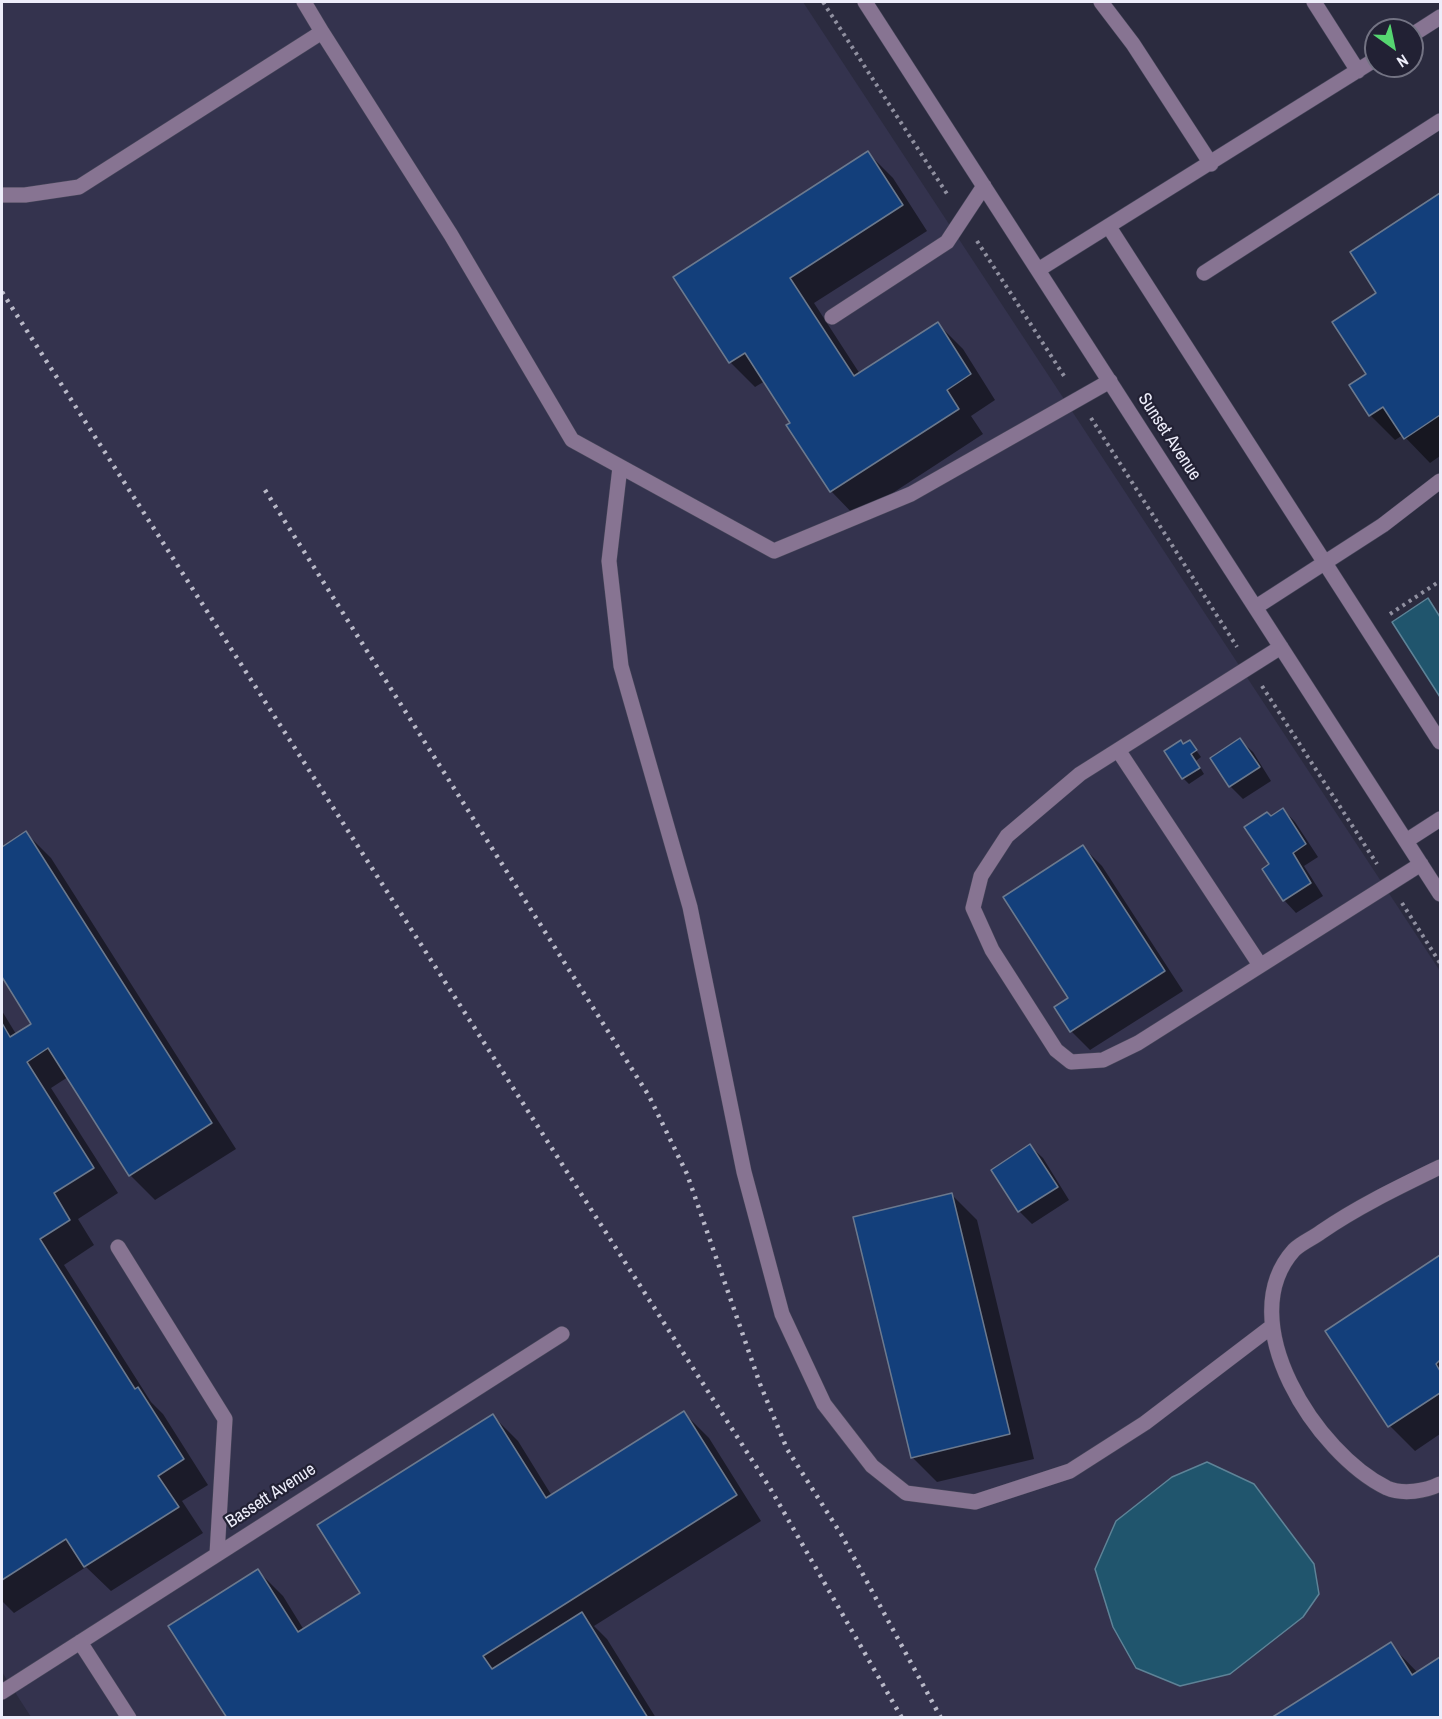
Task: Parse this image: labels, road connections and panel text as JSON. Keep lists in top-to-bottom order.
{
  "streets": {
    "street": ["Sunset Avenue", "Bassett Avenue"]
  },
  "north": "bottom right"
}
